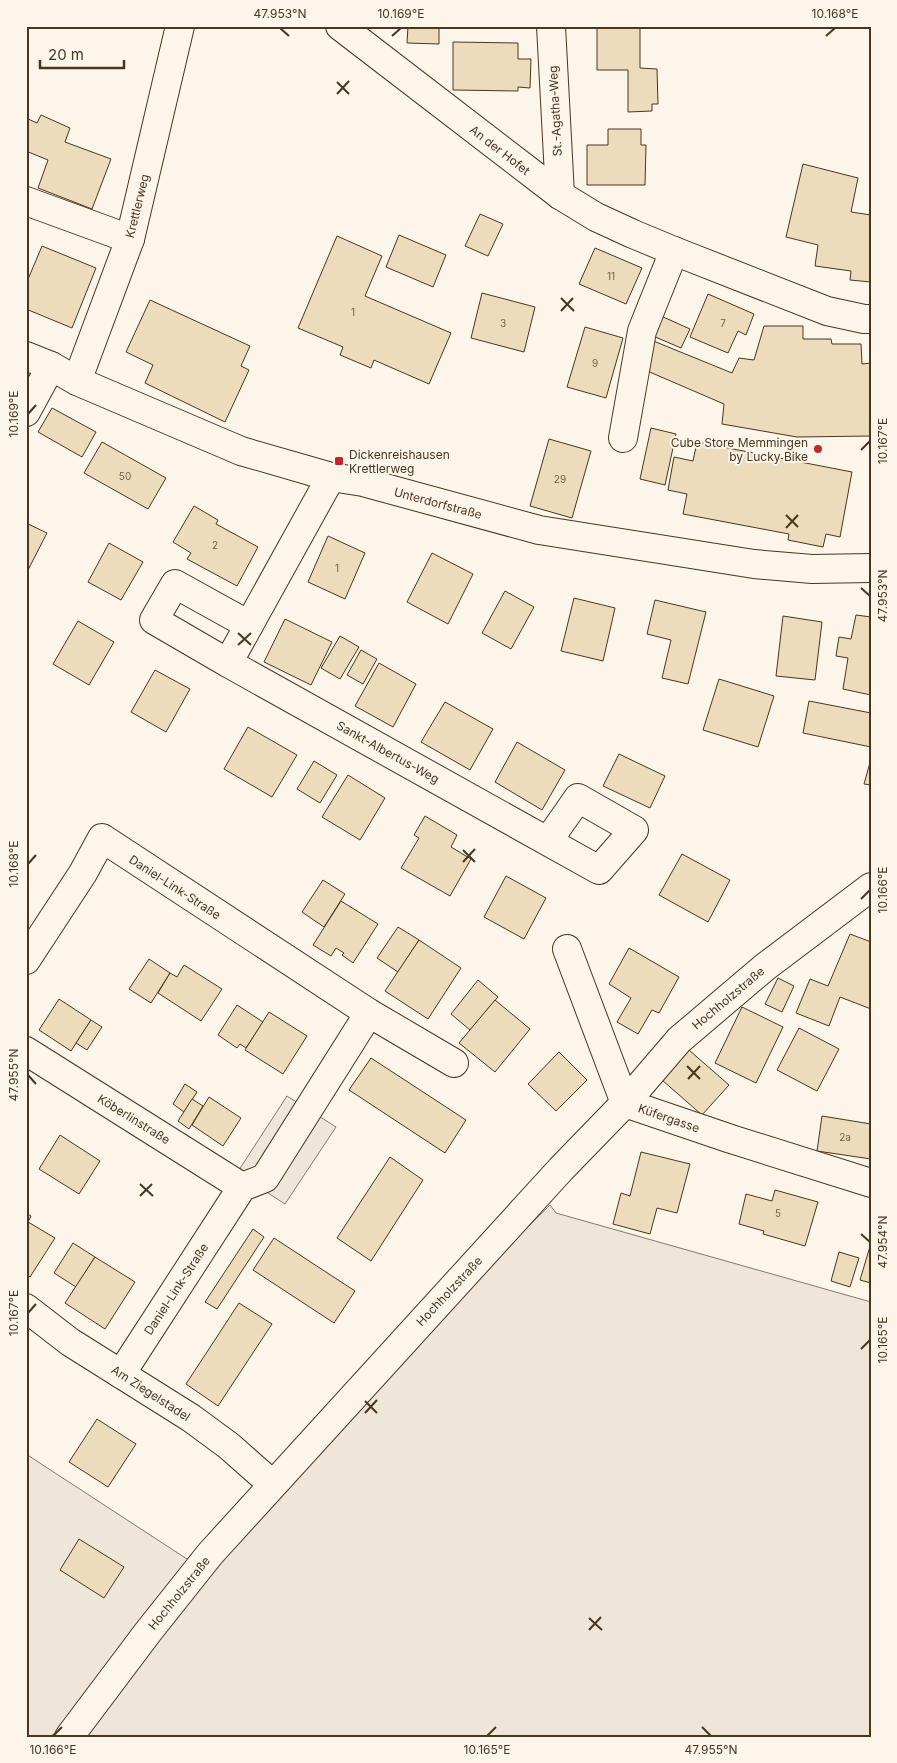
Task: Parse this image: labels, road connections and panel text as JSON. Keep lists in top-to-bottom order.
{
  "streets": {
    "street": [
      "St.-Agatha-Weg",
      "An der Hofet",
      "Krettlerweg",
      "Unterdorfstraße",
      "Sankt-Albertus-Weg",
      "Daniel-Link-Straße",
      "Hochholzstraße",
      "Küfergasse",
      "Köberlinstraße",
      "Am Ziegelstadel"
    ]
  },
  "crossings": [
    ["St.-Agatha-Weg", "An der Hofet"],
    ["Krettlerweg", "Unterdorfstraße"],
    ["Daniel-Link-Straße", "Köberlinstraße"],
    ["Daniel-Link-Straße", "Am Ziegelstadel"],
    ["Hochholzstraße", "Küfergasse"],
    ["Hochholzstraße", "Am Ziegelstadel"]
  ],
  "places": {
    "other": ["Cube Store Memmingen by Lucky Bike"],
    "transit": ["Dickenreishausen Krettlerweg"]
  },
  "house_numbers": [
    "11",
    "1",
    "3",
    "7",
    "9",
    "50",
    "29",
    "2",
    "1",
    "2a",
    "5"
  ],
  "scale_bar": "20 m",
  "coordinates": [
    "47.953°N",
    "10.169°E",
    "10.168°E",
    "10.167°E",
    "10.166°E",
    "47.955°N",
    "47.954°N",
    "10.165°E"
  ]
}
